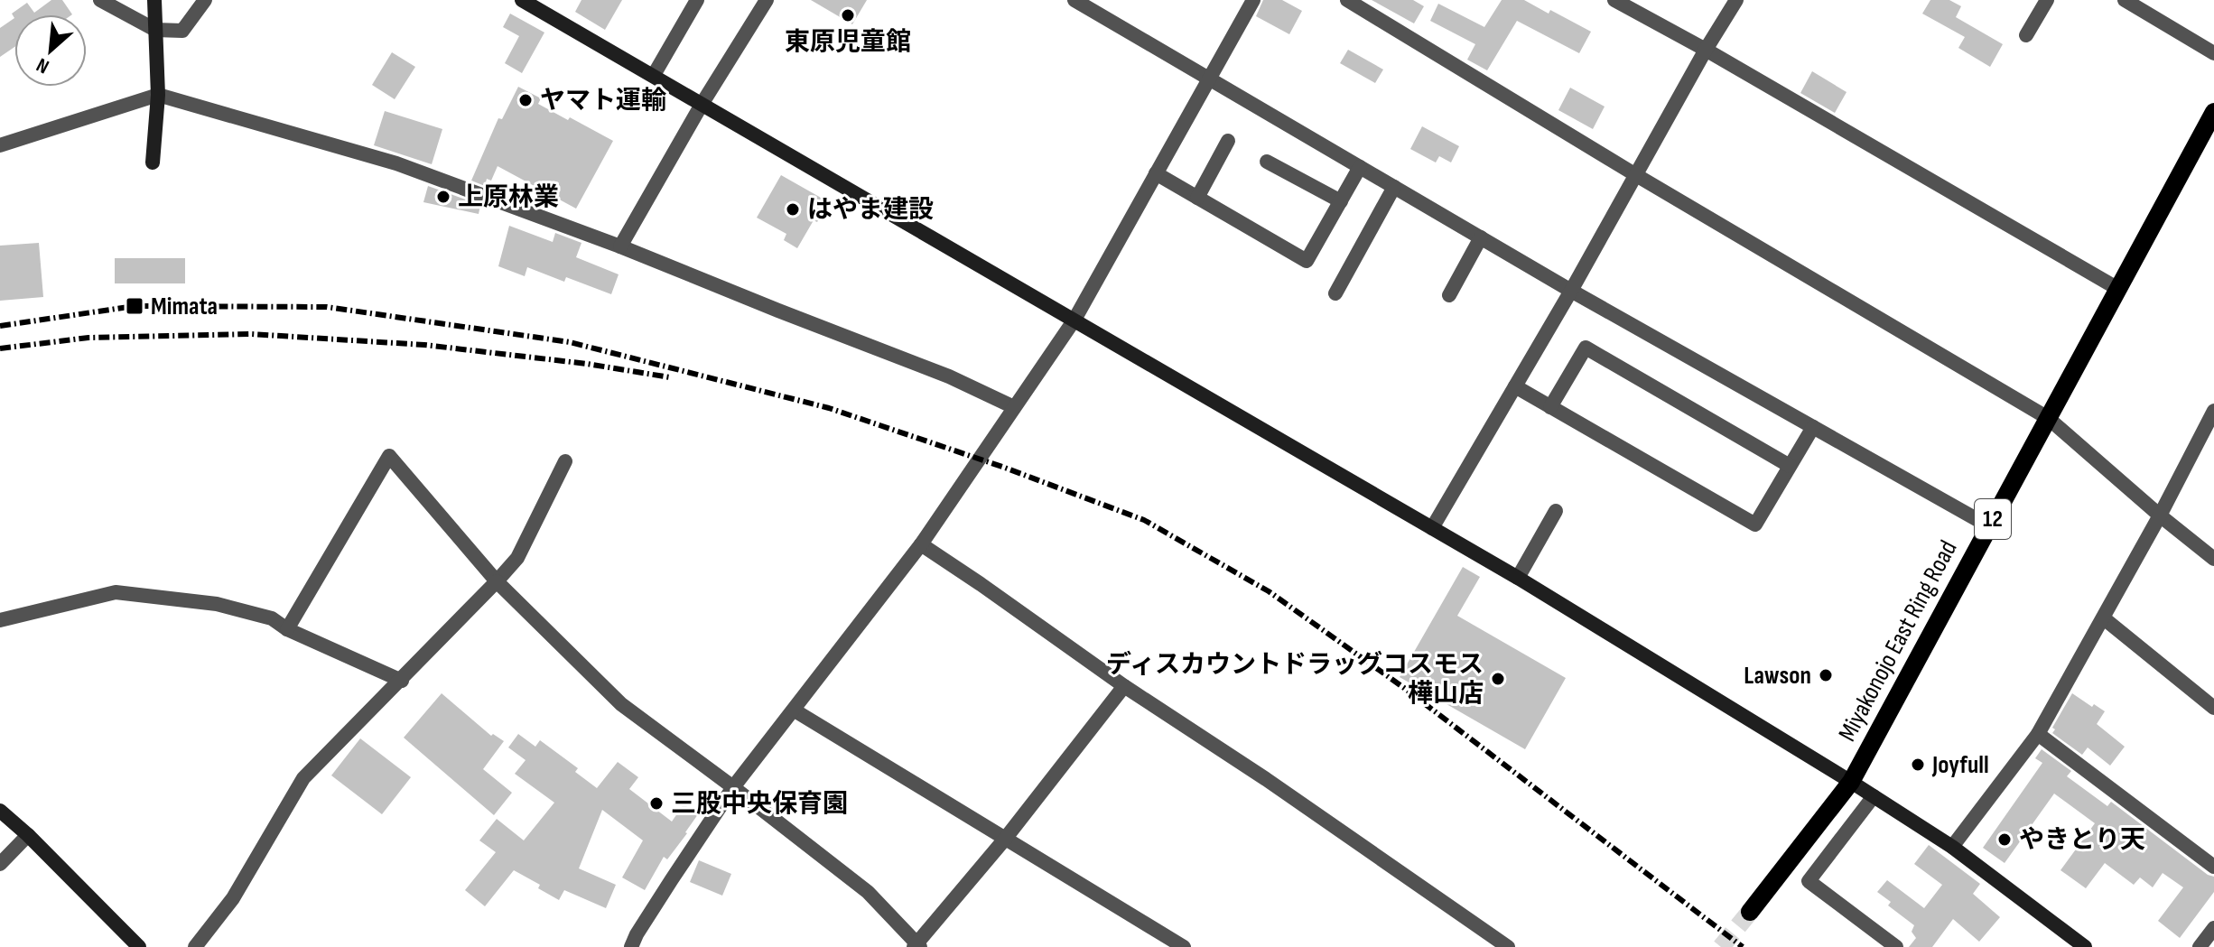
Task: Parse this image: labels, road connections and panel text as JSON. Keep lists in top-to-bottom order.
{
  "streets": {
    "main road": ["12", "Miyakonojo East Ring Road"]
  },
  "places": {
    "other": [
      "東原児童館",
      "ヤマト運輸",
      "上原林業",
      "はやま建設",
      "Lawson",
      "ディスカウントドラッグコスモス 樺山店",
      "Joyfull",
      "三股中央保育園",
      "やきとり天"
    ],
    "transit": ["Mimata"]
  },
  "north": "bottom left"
}
